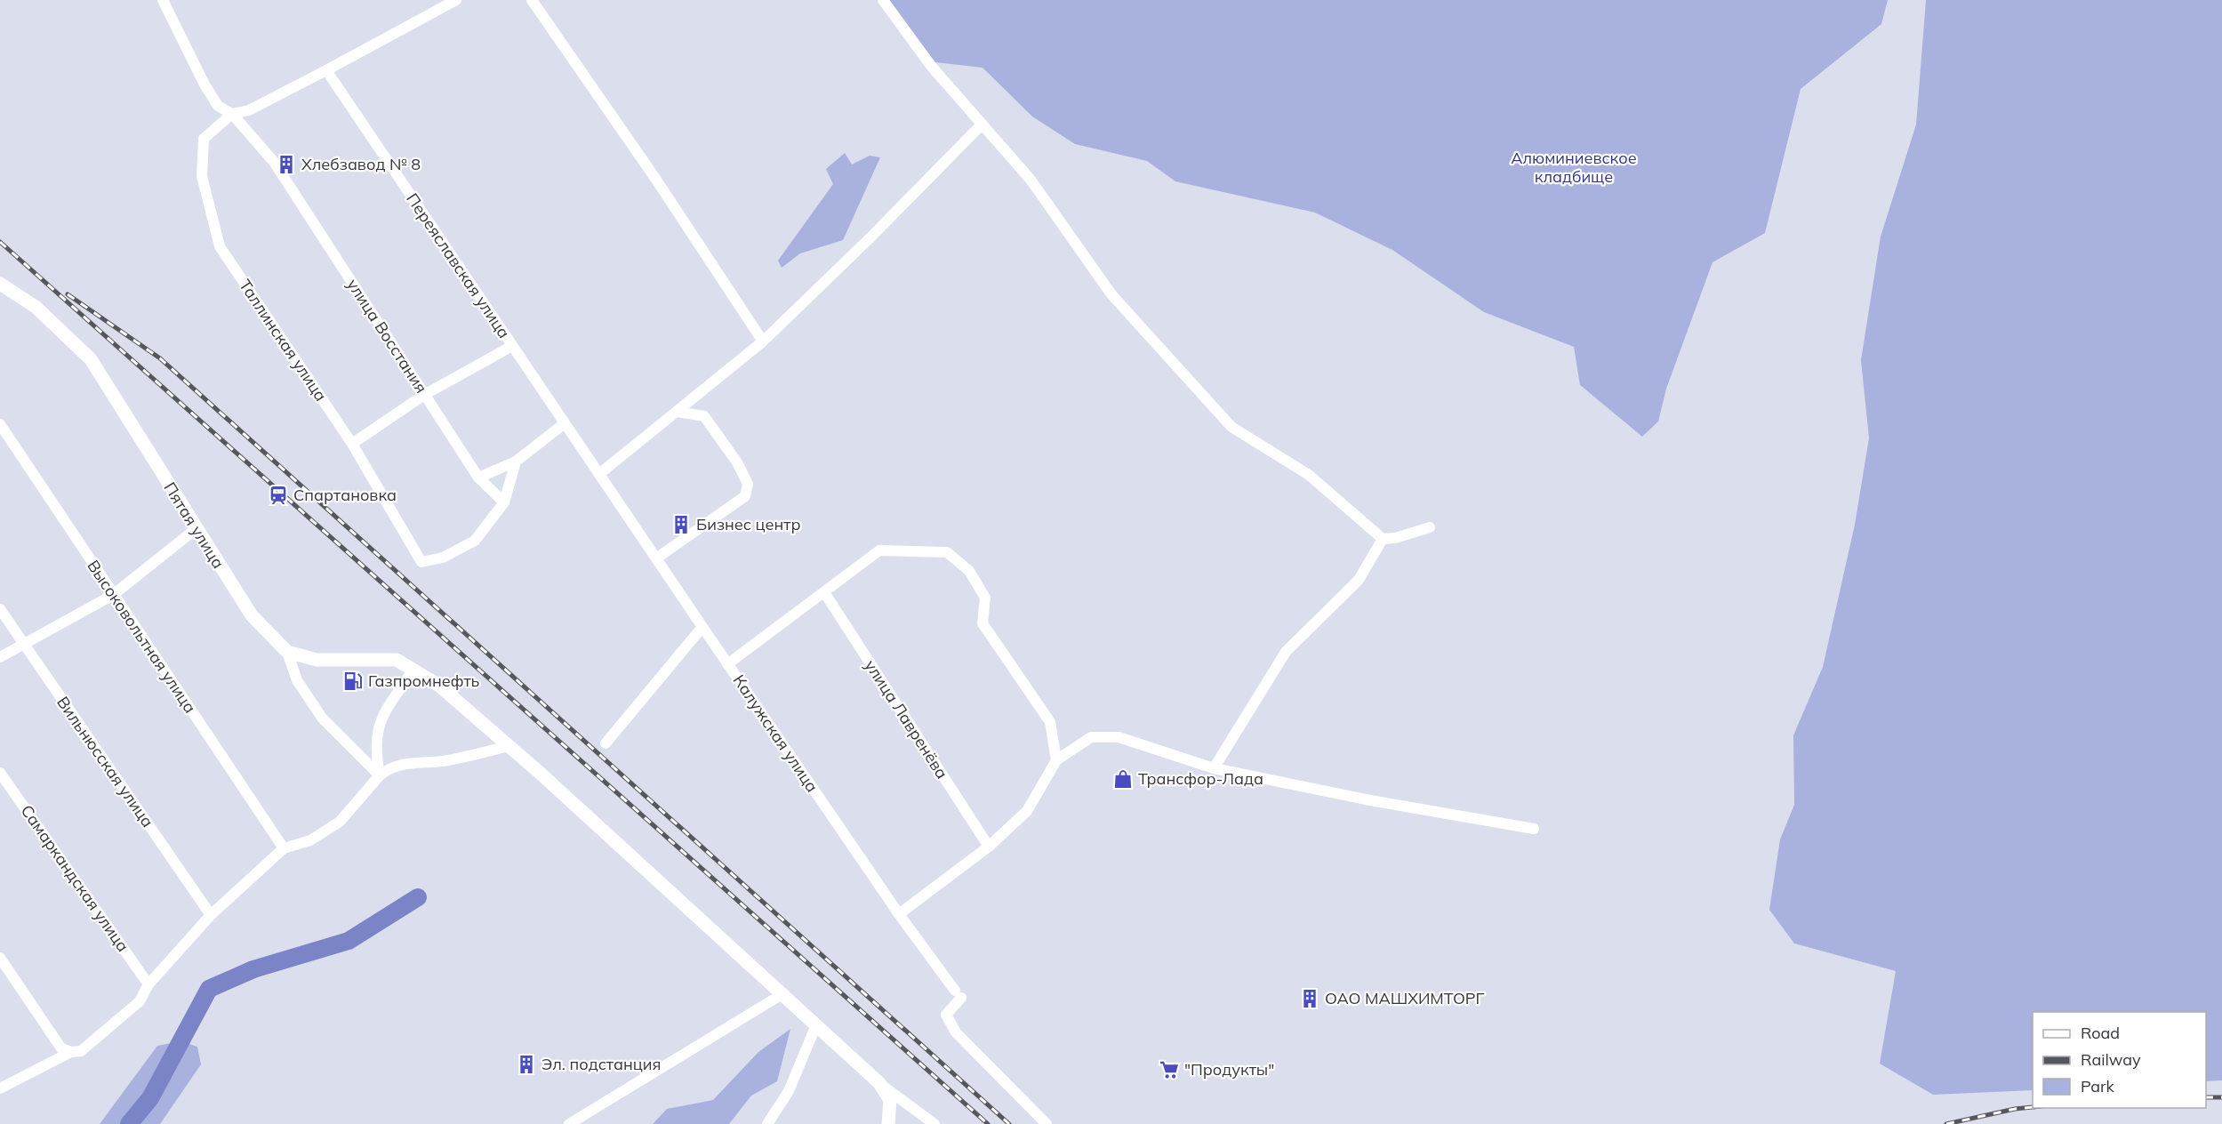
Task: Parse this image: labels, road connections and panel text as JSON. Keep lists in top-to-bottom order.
{
  "streets": {
    "street": [
      "Переяславская улица",
      "улица Восстания",
      "Таллинская улица",
      "Пятая улица",
      "Высоковольтная улица",
      "улица Лавренёва",
      "Калужская улица",
      "Вильнюсская улица",
      "Самаркандская улица"
    ]
  },
  "crossings": [
    ["Переяславская улица", "Калужская улица"],
    ["улица Восстания", "Таллинская улица"]
  ],
  "parks": ["Алюминиевское кладбище"],
  "places": {
    "building": [
      "Хлебзавод № 8",
      "Бизнес центр",
      "ОАО МАШХИМТОРГ",
      "Эл. подстанция"
    ],
    "station": ["Спартановка"],
    "fuel station": ["Газпромнефть"],
    "shop": ["Трансфор-Лада"],
    "supermarket": ["\"Продукты\""]
  },
  "legend": ["Road", "Railway", "Park"]
}
